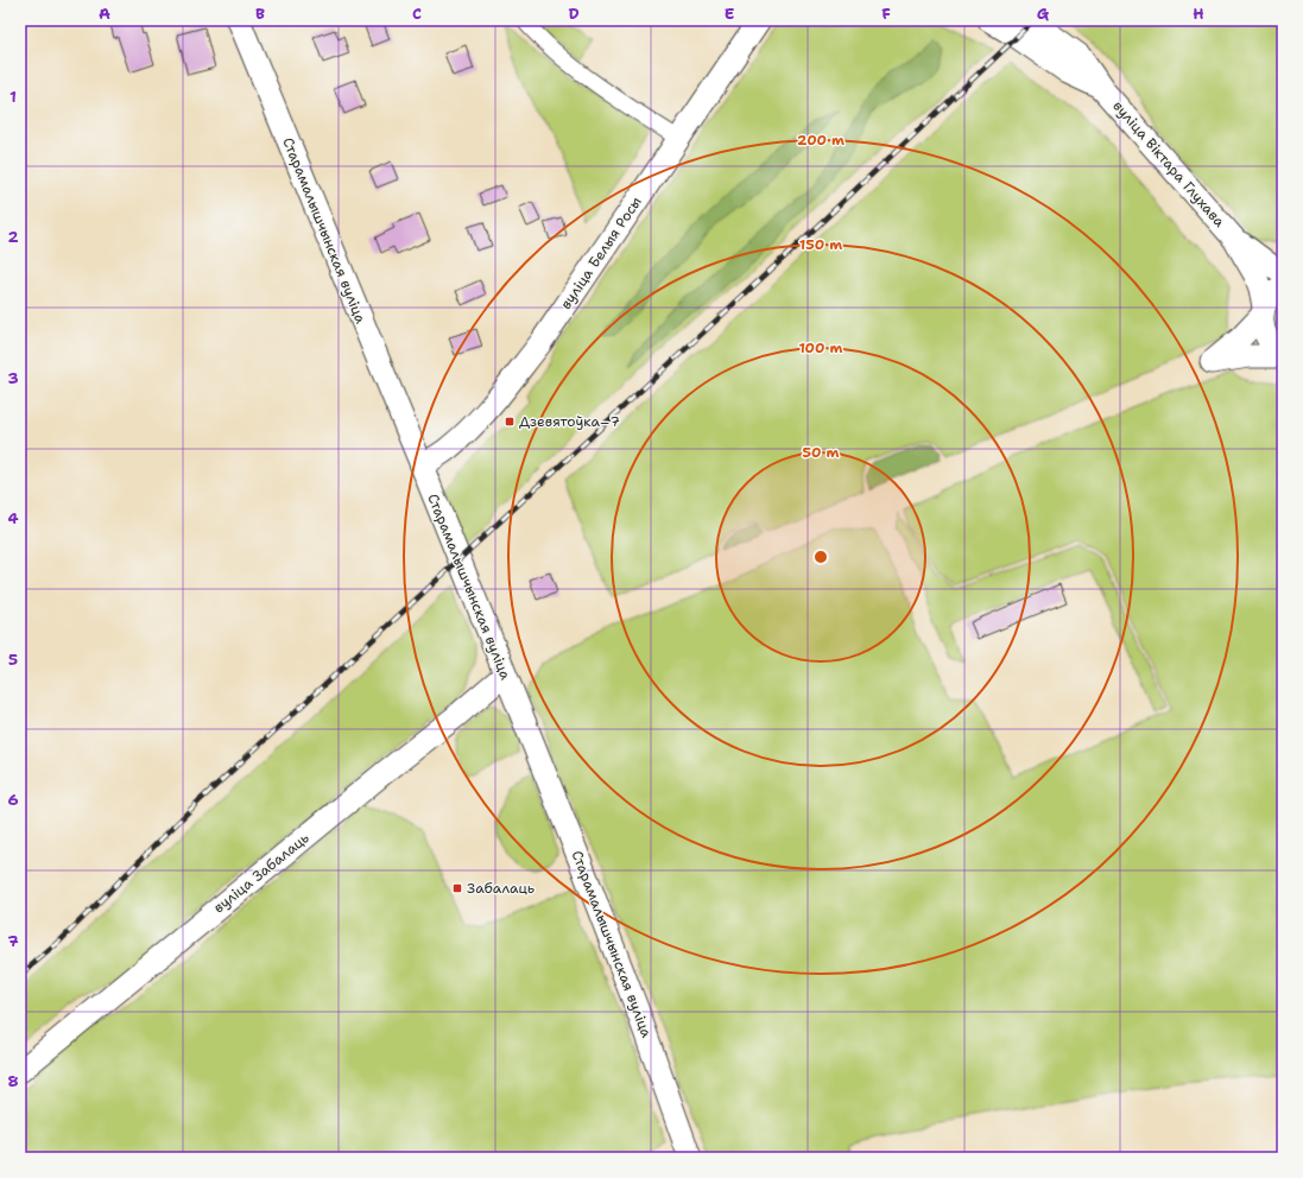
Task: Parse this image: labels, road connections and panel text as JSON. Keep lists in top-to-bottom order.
{
  "streets": {
    "main road": [
      "вуліца Віктара Глухава",
      "Старамалышчынская вуліца",
      "вуліца Белыя Росы",
      "вуліца Забалаць"
    ]
  },
  "crossings": [
    ["Старамалышчынская вуліца", "вуліца Белыя Росы"],
    ["Старамалышчынская вуліца", "вуліца Забалаць"]
  ],
  "places": {
    "transit": ["Дзевятоўка–7", "Забалаць"]
  },
  "grid": {
    "columns": [
      "A",
      "B",
      "C",
      "D",
      "E",
      "F",
      "G",
      "H"
    ],
    "rows": [
      "1",
      "2",
      "3",
      "4",
      "5",
      "6",
      "7",
      "8"
    ]
  },
  "rings": [
    "200 m",
    "150 m",
    "100 m",
    "50 m"
  ]
}
